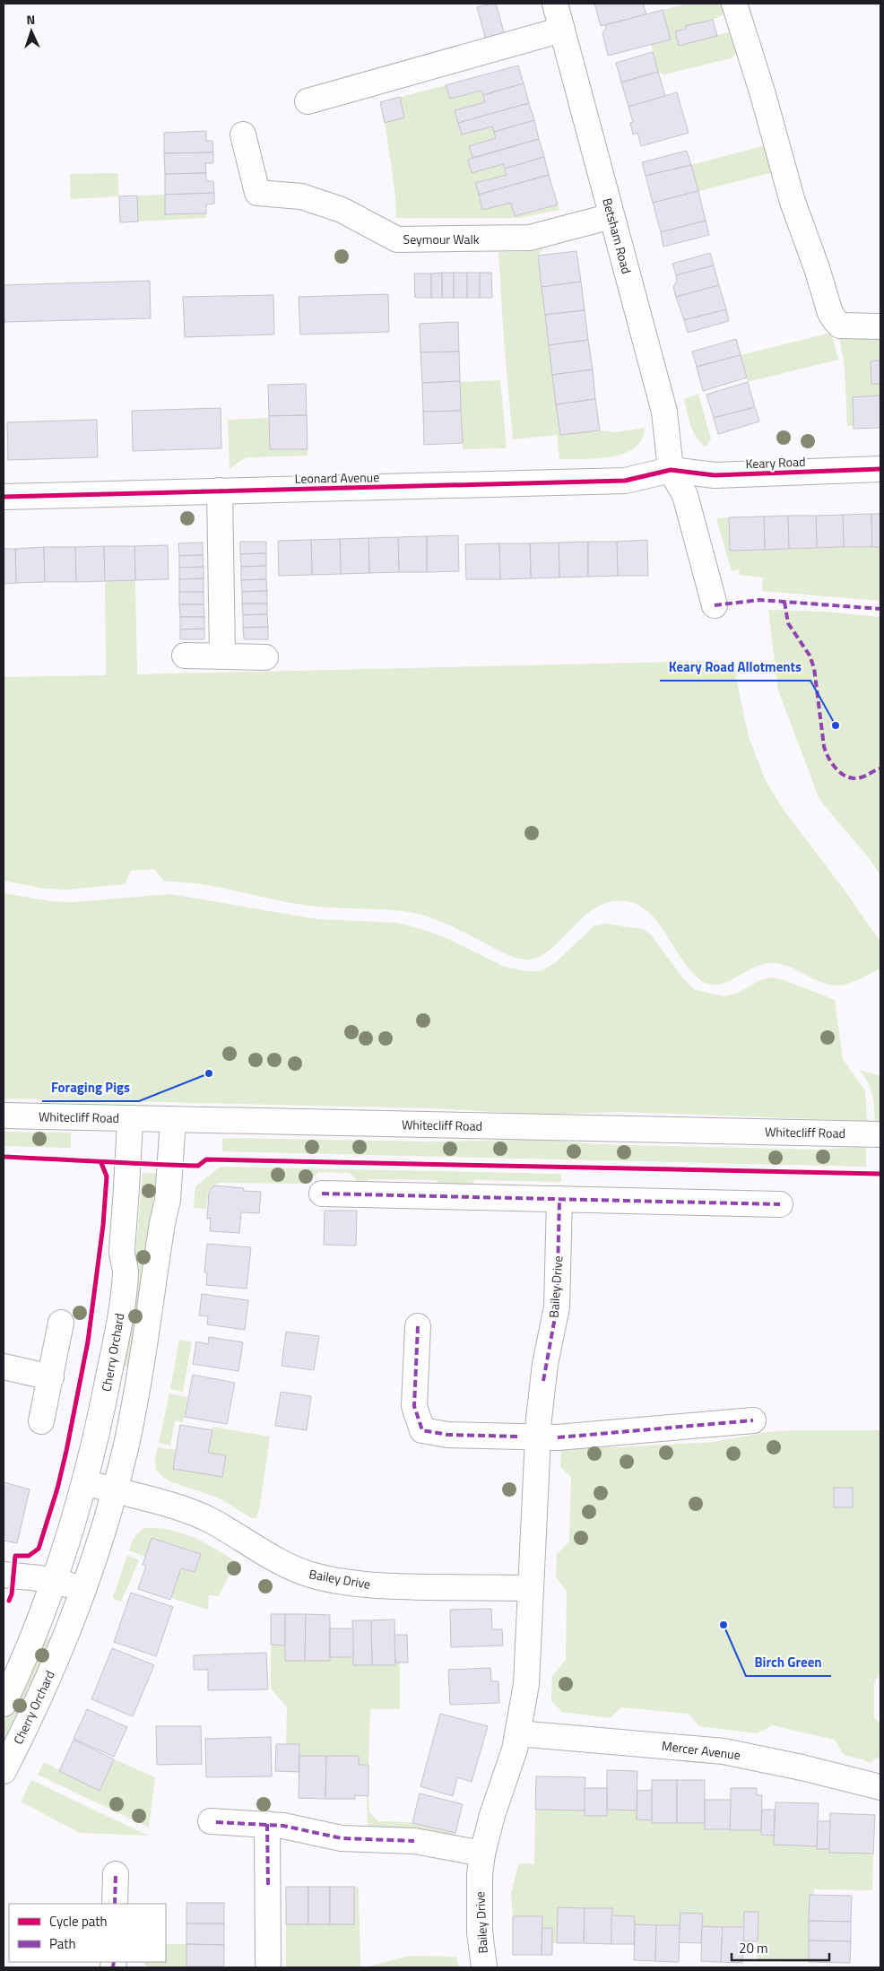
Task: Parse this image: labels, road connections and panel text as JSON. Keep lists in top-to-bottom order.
{
  "streets": {
    "street": [
      "Betsham Road",
      "Seymour Walk",
      "Keary Road",
      "Leonard Avenue",
      "Whitecliff Road",
      "Bailey Drive",
      "Cherry Orchard",
      "Mercer Avenue"
    ]
  },
  "crossings": [
    ["Betsham Road", "Seymour Walk"],
    ["Betsham Road", "Keary Road"],
    ["Betsham Road", "Leonard Avenue"],
    ["Keary Road", "Leonard Avenue"],
    ["Whitecliff Road", "Cherry Orchard"],
    ["Bailey Drive", "Cherry Orchard"],
    ["Bailey Drive", "Mercer Avenue"]
  ],
  "places": ["Keary Road Allotments", "Foraging Pigs", "Birch Green"],
  "legend": ["Cycle path", "Path"],
  "scale_bar": "20 m",
  "north": "top"
}
